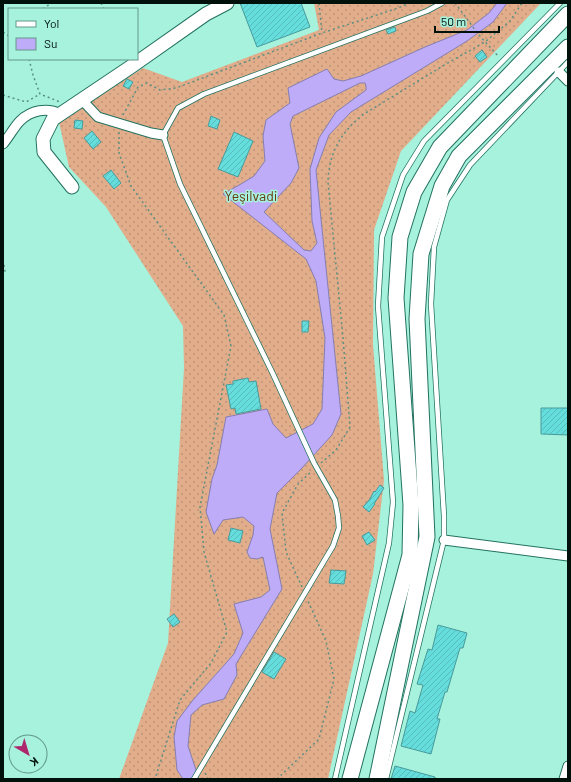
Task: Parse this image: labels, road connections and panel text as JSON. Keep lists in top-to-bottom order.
{
  "parks": ["Yeşilvadi"],
  "legend": ["Yol", "Su"],
  "scale_bar": "50 m",
  "north": "bottom right"
}
